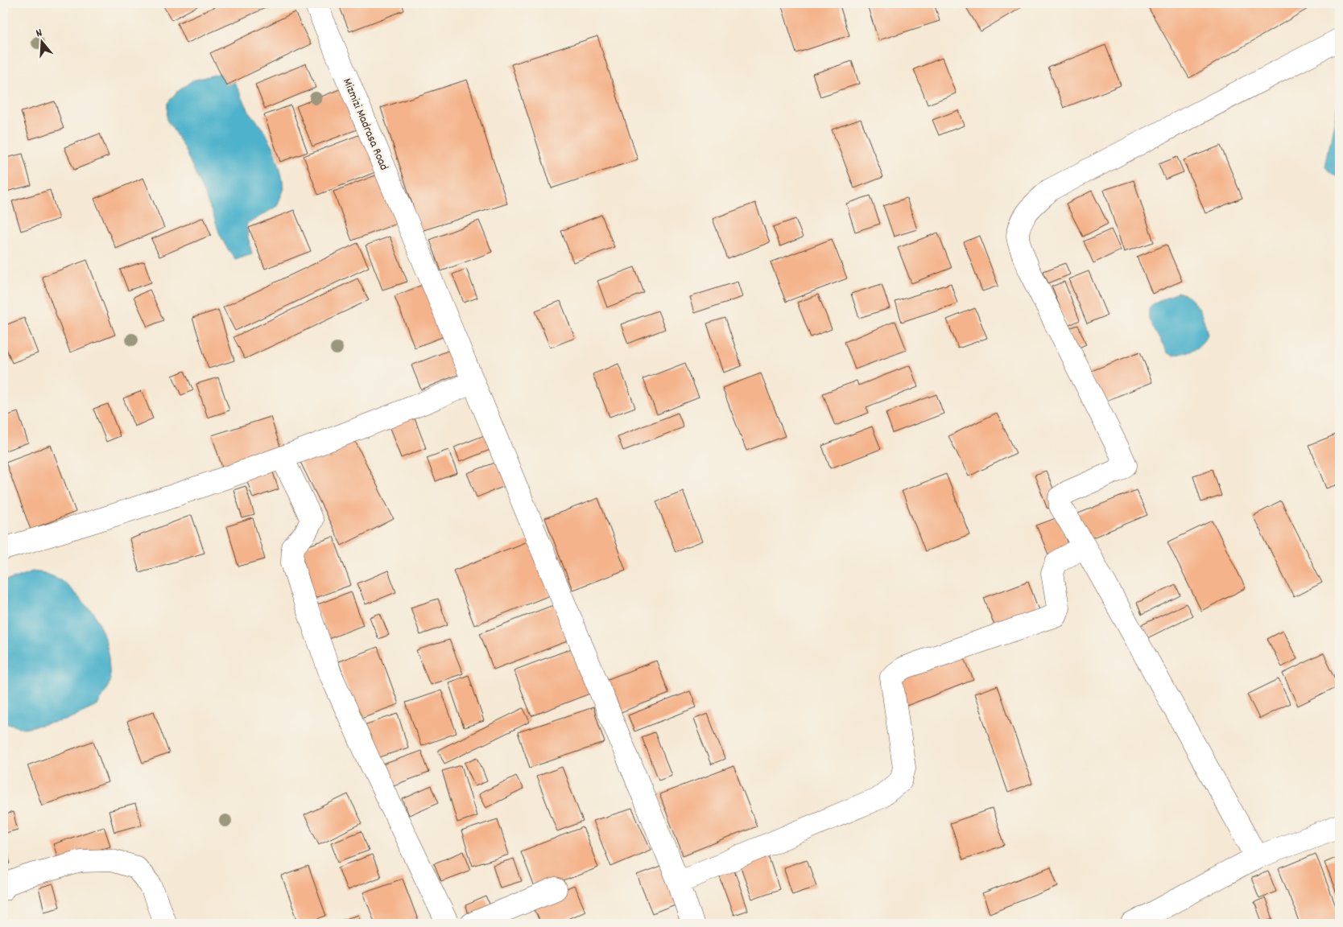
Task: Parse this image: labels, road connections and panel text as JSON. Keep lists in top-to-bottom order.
{
  "streets": {
    "street": ["Mizmizi Madrasa Road"]
  },
  "north": "top"
}
